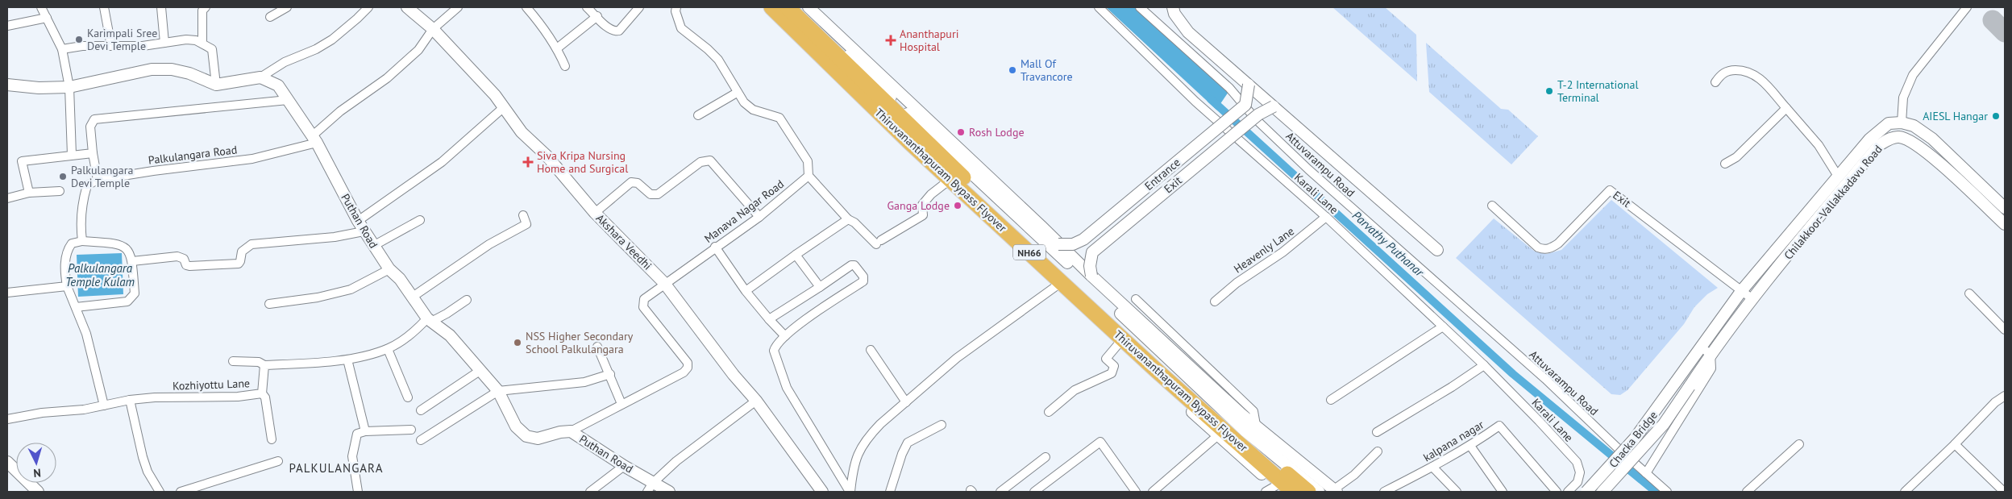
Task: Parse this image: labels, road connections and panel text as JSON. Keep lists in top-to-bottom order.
{
  "streets": {
    "highway": ["Thiruvananthapuram Bypass Flyover", "NH66"],
    "street": [
      "Palkulangara Road",
      "Attuvarampu Road",
      "Entrance",
      "Exit",
      "Karali Lane",
      "Chilakkoor-Vallakkadavu Road",
      "Manava Nagar Road",
      "Puthan Road",
      "Akshara Veedhi",
      "Heavenly Lane",
      "Kozhiyottu Lane",
      "Chacka Bridge",
      "kalpana nagar"
    ]
  },
  "crossings": [
    ["Palkulangara Road", "Puthan Road"],
    ["Exit", "Chacka Bridge"],
    ["Karali Lane", "Heavenly Lane"],
    ["Chilakkoor-Vallakkadavu Road", "Chacka Bridge"],
    ["Manava Nagar Road", "Akshara Veedhi"]
  ],
  "districts": ["PALKULANGARA"],
  "water": ["Parvathy Puthanar", "Palkulangara Temple Kulam"],
  "places": {
    "other": [
      "Karimpali Sree Devi Temple",
      "Mall Of Travancore",
      "T-2 International Terminal",
      "AIESL Hangar",
      "Rosh Lodge",
      "Palkulangara Devi Temple",
      "Ganga Lodge",
      "NSS Higher Secondary School Palkulangara"
    ],
    "health": ["Ananthapuri Hospital", "Siva Kripa Nursing Home and Surgical"]
  },
  "north": "bottom"
}
